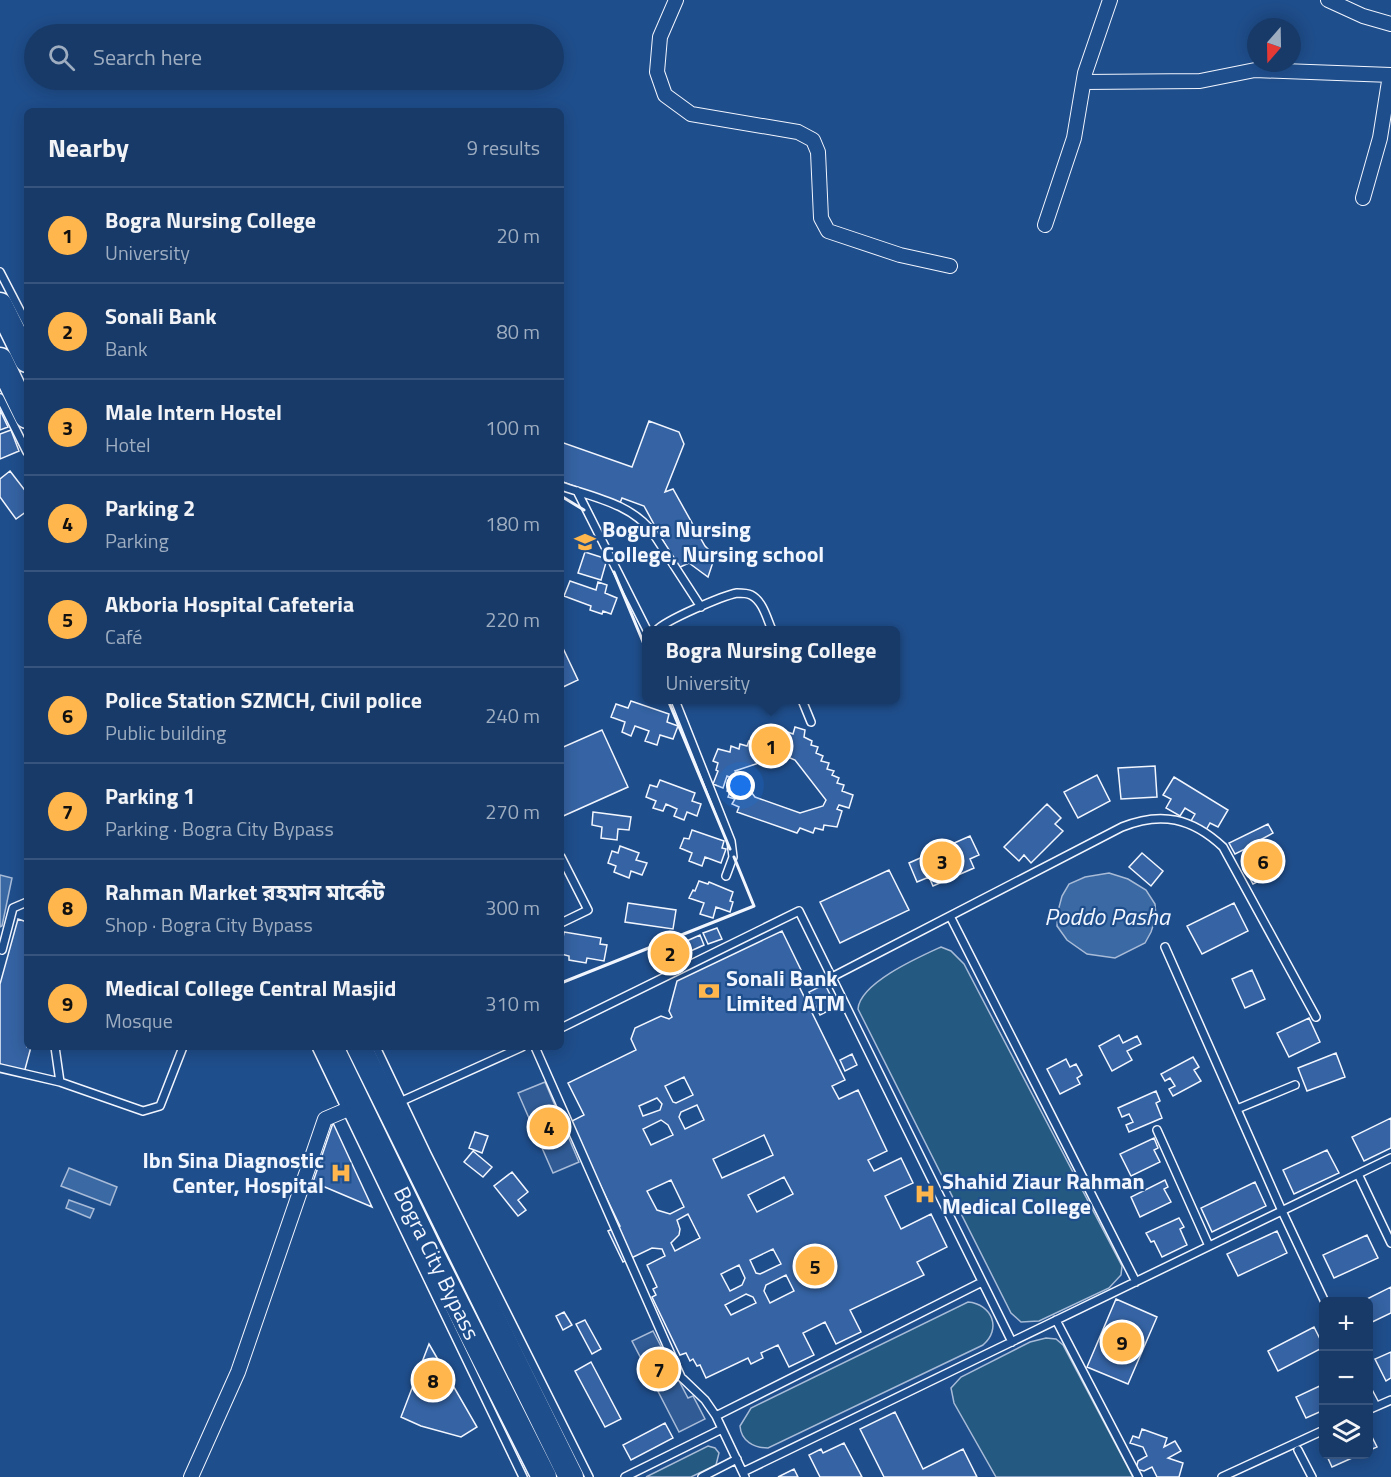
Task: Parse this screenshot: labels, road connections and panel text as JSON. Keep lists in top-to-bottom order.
{
  "streets": {
    "highway": ["Bogra City Bypass"]
  },
  "water": ["Poddo Pasha"],
  "places": {
    "school or university": ["Bogura Nursing College, Nursing school"],
    "bank": ["Sonali Bank Limited ATM"],
    "hospital": ["Ibn Sina Diagnostic Center, Hospital", "Shahid Ziaur Rahman Medical College"]
  },
  "north": "bottom",
  "page": {
    "search": "Search here",
    "heading": ["Nearby", "9 results"],
    "list": [
      {
        "mark": "1",
        "name": "Bogra Nursing College",
        "note": "University",
        "value": "20 m"
      },
      {
        "mark": "2",
        "name": "Sonali Bank",
        "note": "Bank",
        "value": "80 m"
      },
      {
        "mark": "3",
        "name": "Male Intern Hostel",
        "note": "Hotel",
        "value": "100 m"
      },
      {
        "mark": "4",
        "name": "Parking 2",
        "note": "Parking",
        "value": "180 m"
      },
      {
        "mark": "5",
        "name": "Akboria Hospital Cafeteria",
        "note": "Café",
        "value": "220 m"
      },
      {
        "mark": "6",
        "name": "Police Station SZMCH, Civil police",
        "note": "Public building",
        "value": "240 m"
      },
      {
        "mark": "7",
        "name": "Parking 1",
        "note": "Parking · Bogra City Bypass",
        "value": "270 m"
      },
      {
        "mark": "8",
        "name": "Rahman Market রহমান মার্কেট",
        "note": "Shop · Bogra City Bypass",
        "value": "300 m"
      },
      {
        "mark": "9",
        "name": "Medical College Central Masjid",
        "note": "Mosque",
        "value": "310 m"
      }
    ],
    "popup": ["Bogra Nursing College", "University"],
    "pins": [
      "1",
      "3",
      "6",
      "2",
      "4",
      "5",
      "9",
      "7",
      "8"
    ],
    "map_buttons": ["+", "−"]
  }
}
